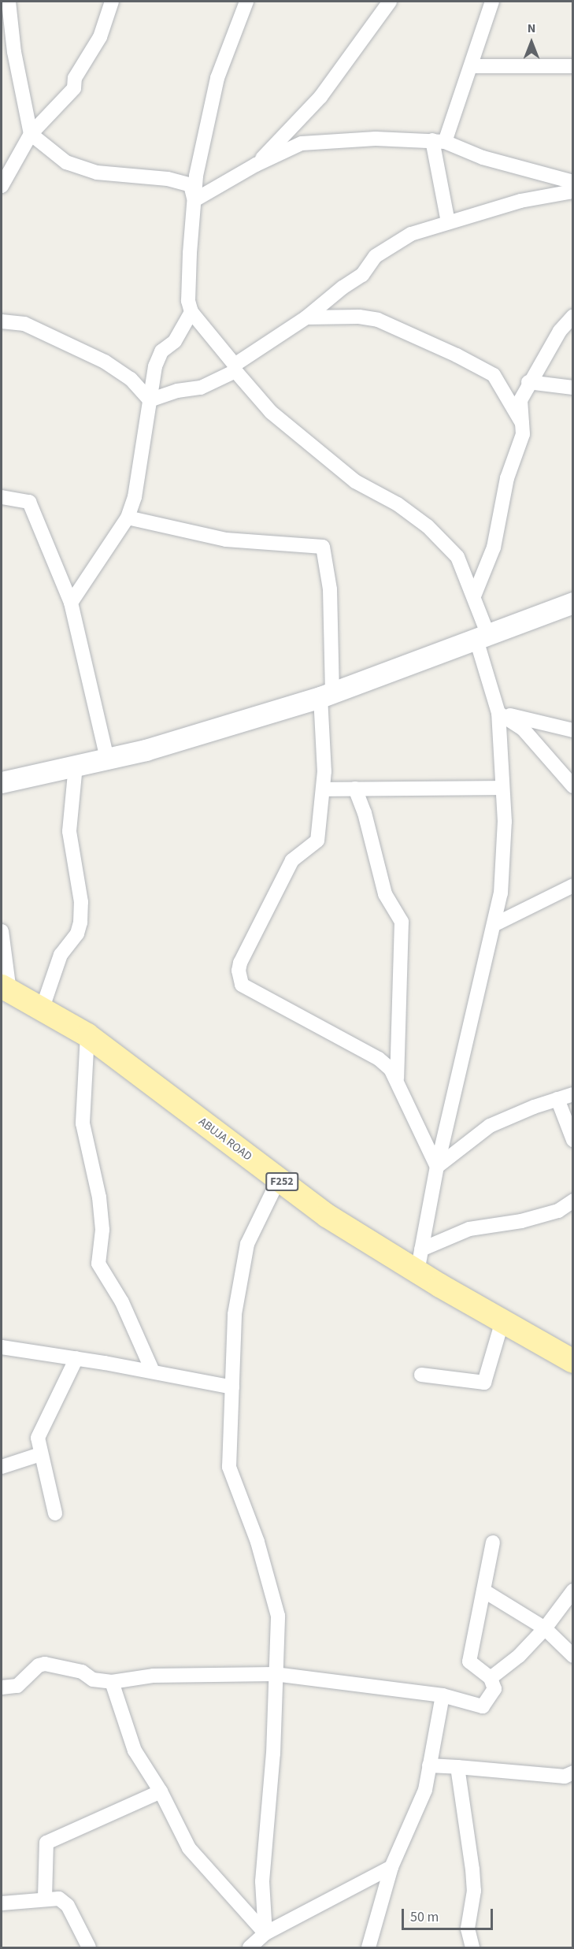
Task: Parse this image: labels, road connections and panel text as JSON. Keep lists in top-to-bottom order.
{
  "streets": {
    "main road": ["ABUJA ROAD", "F252"]
  },
  "scale_bar": "50 m",
  "north": "top"
}
